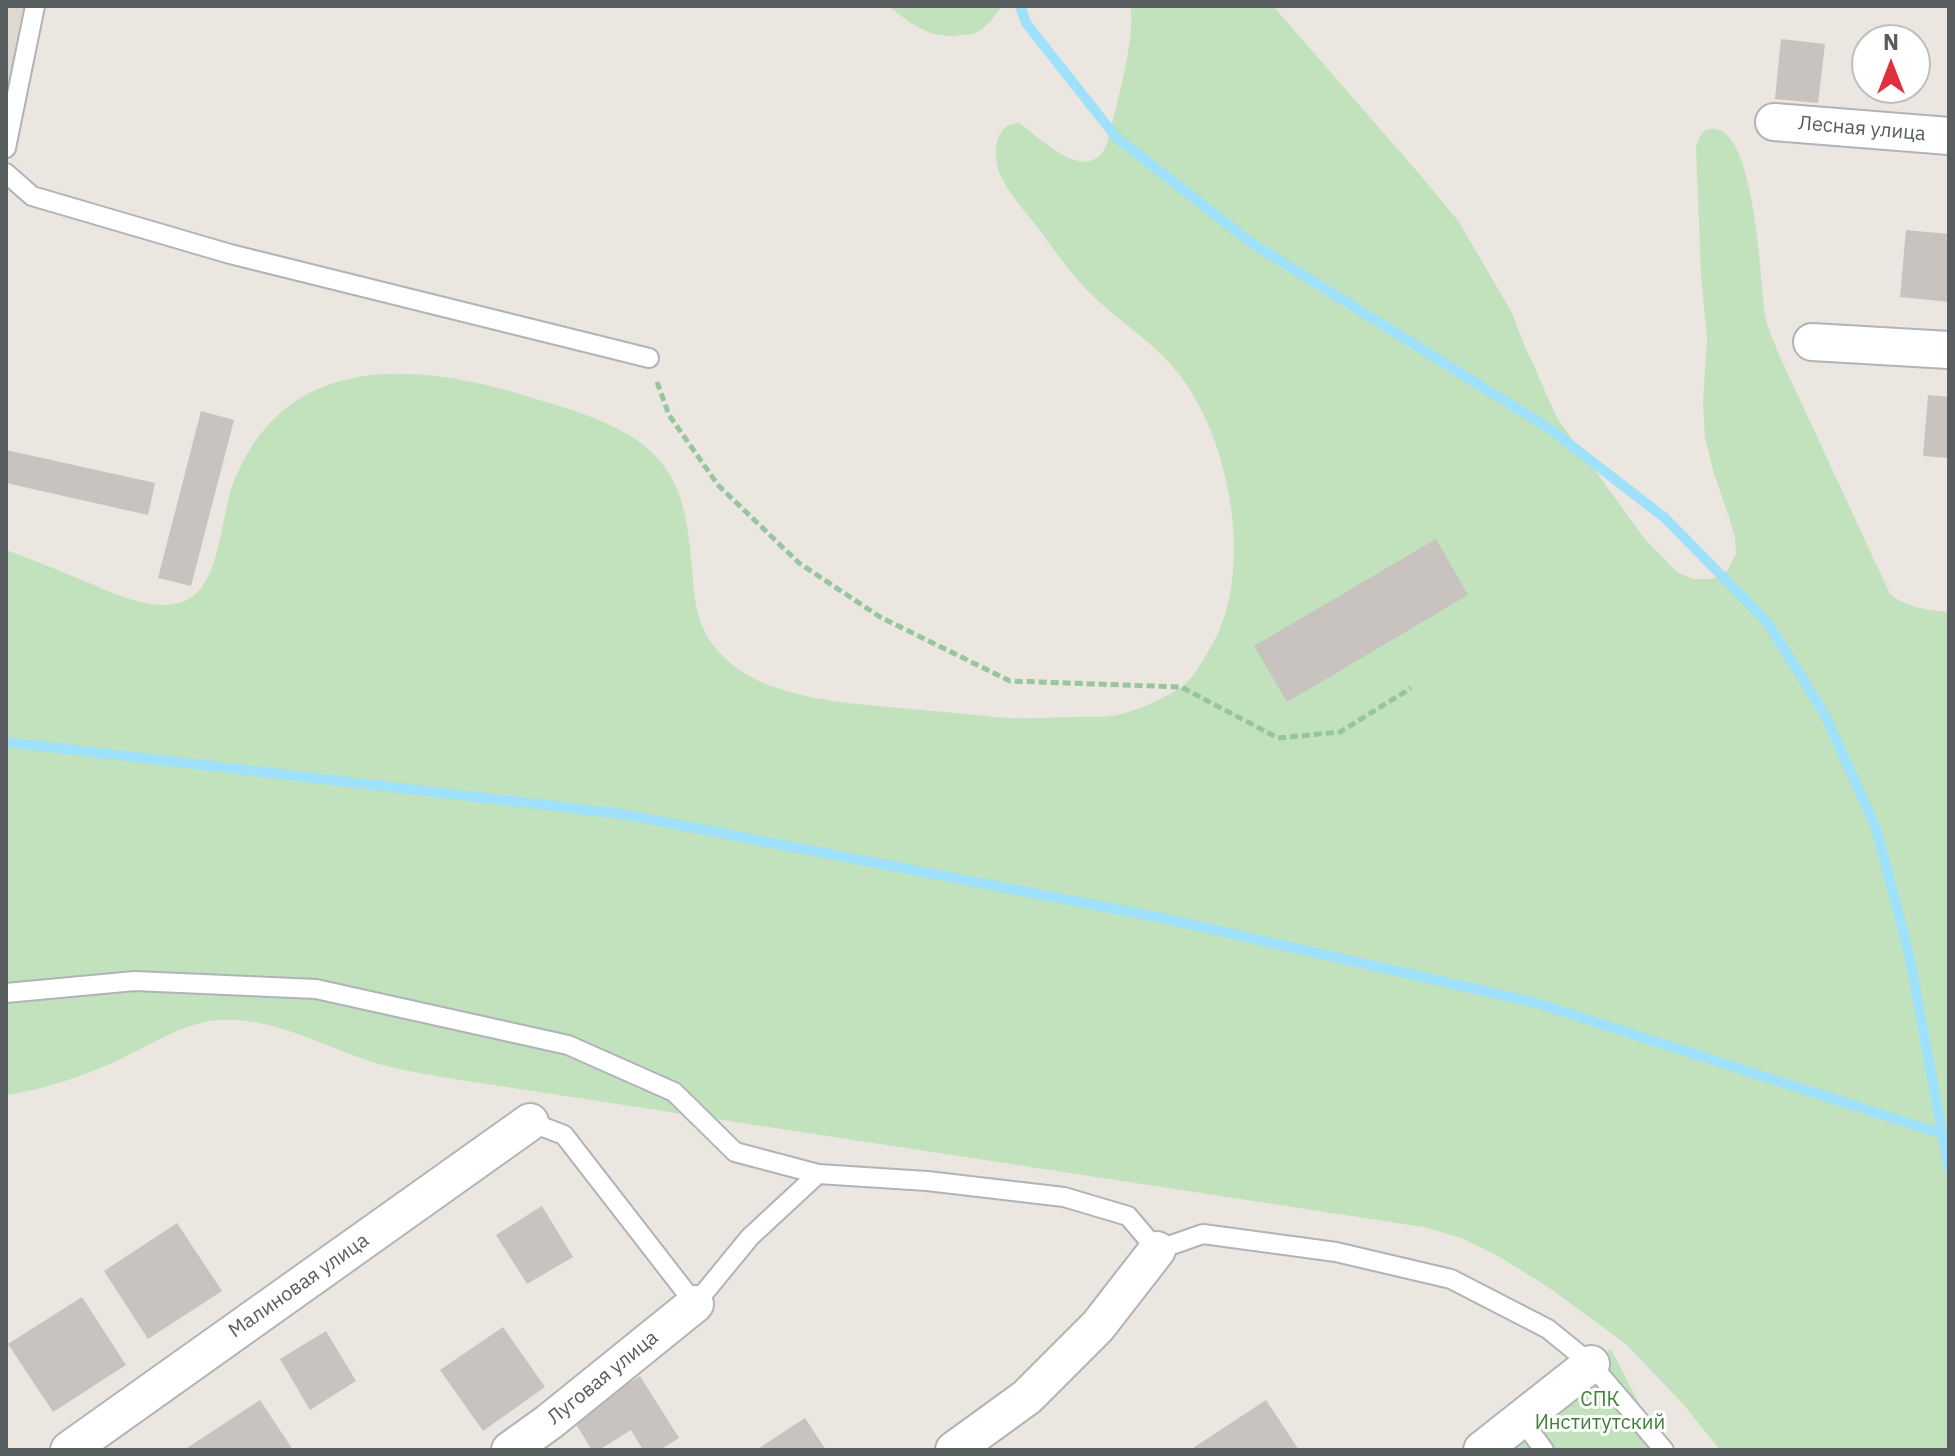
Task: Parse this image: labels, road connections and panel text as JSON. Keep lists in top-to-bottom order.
{
  "streets": {
    "street": ["Лесная улица", "Малиновая улица", "Луговая улица"]
  },
  "parks": ["СПК Институтский"],
  "north": "top"
}
